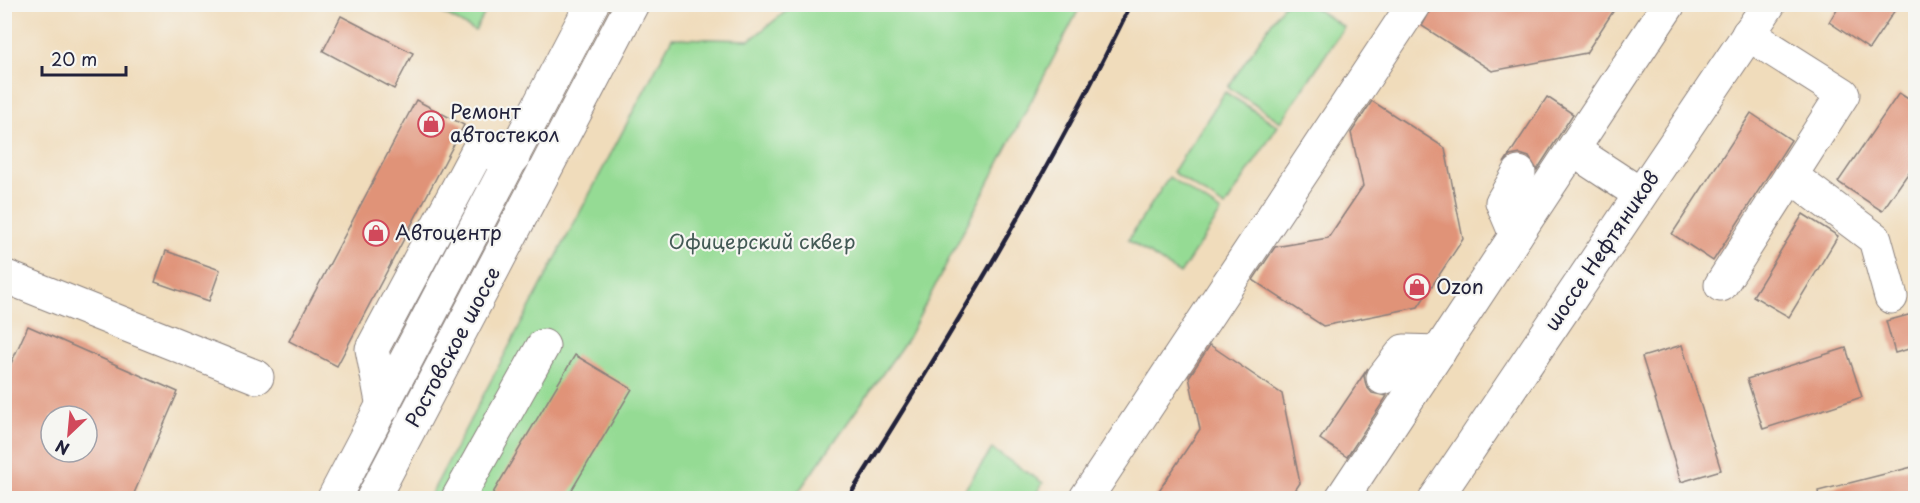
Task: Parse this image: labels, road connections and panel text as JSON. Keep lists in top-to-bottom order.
{
  "streets": {
    "main road": ["шоссе Нефтяников", "Ростовское шоссе"]
  },
  "parks": ["Офицерский сквер"],
  "places": {
    "shop": ["Ремонт автостекол", "Автоцентр", "Ozon"]
  },
  "scale_bar": "20 m",
  "north": "bottom left"
}
